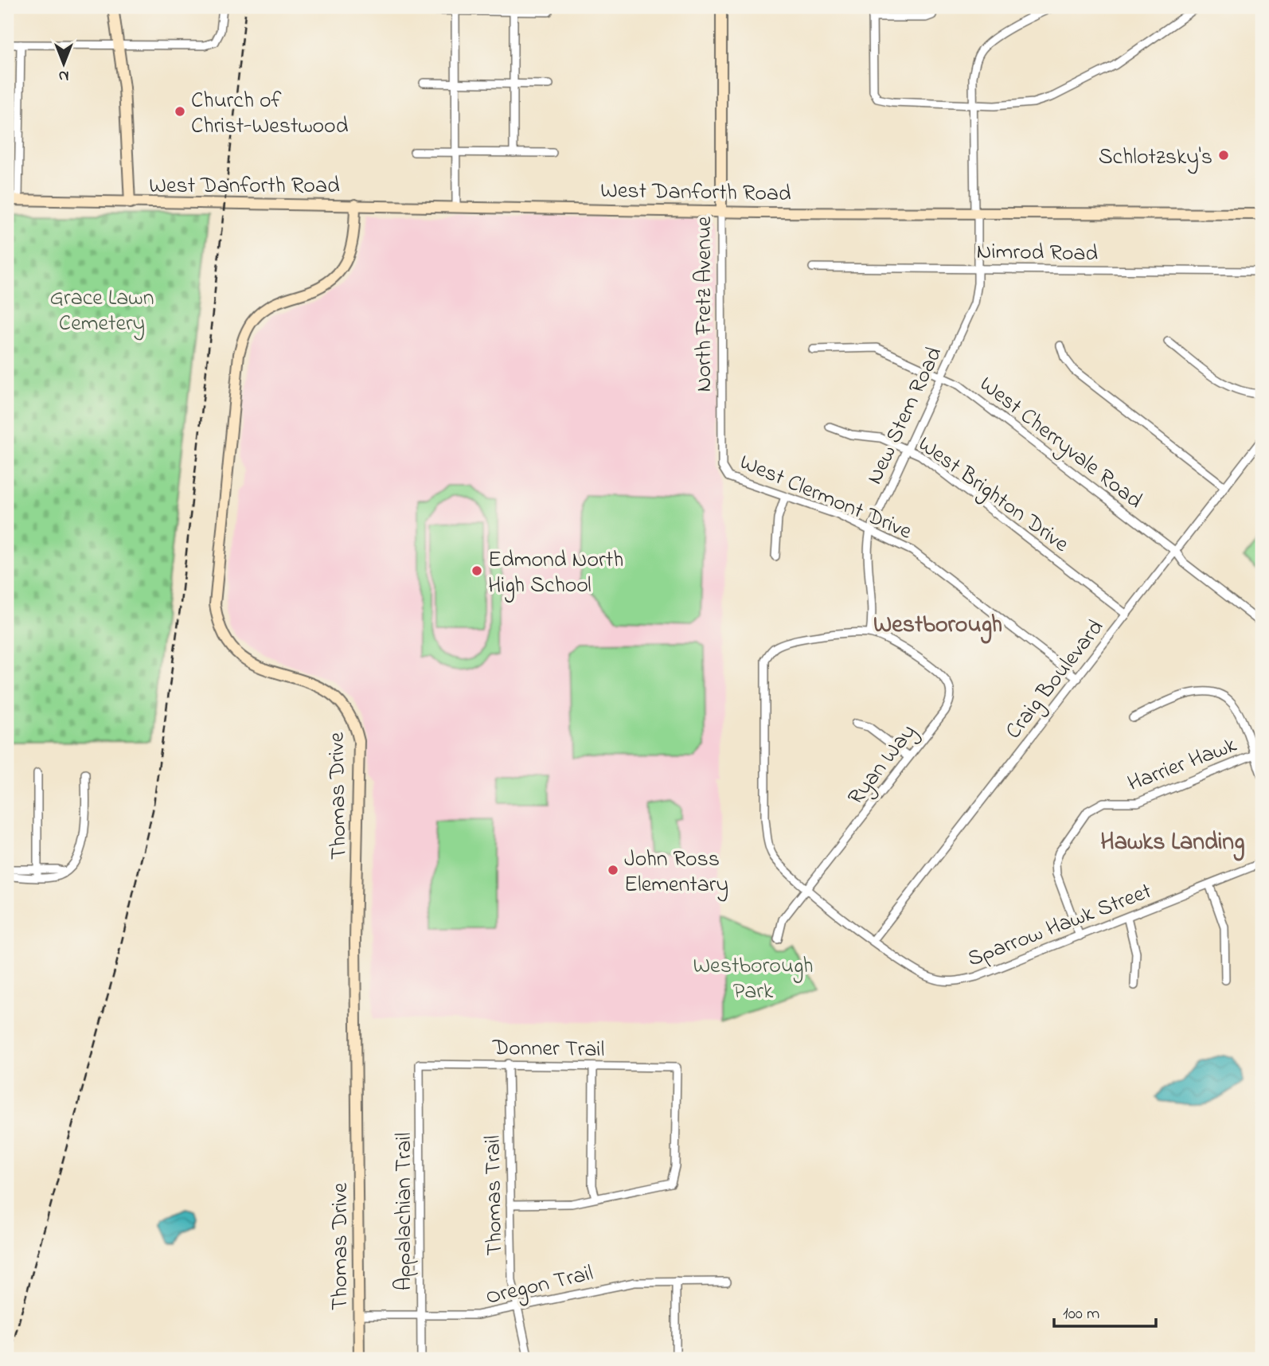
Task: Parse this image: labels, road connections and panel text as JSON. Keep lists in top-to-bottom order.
{
  "streets": {
    "street": [
      "West Danforth Road",
      "Nimrod Road",
      "North Fretz Avenue",
      "New Stem Road",
      "West Cherryvale Road",
      "West Brighton Drive",
      "West Clermont Drive",
      "Craig Boulevard",
      "Harrier Hawk",
      "Ryan Way",
      "Thomas Drive",
      "Sparrow Hawk Street",
      "Donner Trail",
      "Thomas Trail",
      "Appalachian Trail",
      "Oregon Trail"
    ]
  },
  "crossings": [
    ["West Danforth Road", "North Fretz Avenue"],
    ["West Danforth Road", "New Stem Road"],
    ["West Danforth Road", "Thomas Drive"],
    ["Nimrod Road", "New Stem Road"],
    ["North Fretz Avenue", "West Clermont Drive"],
    ["New Stem Road", "West Cherryvale Road"],
    ["New Stem Road", "West Brighton Drive"],
    ["New Stem Road", "West Clermont Drive"],
    ["New Stem Road", "Ryan Way"],
    ["New Stem Road", "Sparrow Hawk Street"],
    ["West Cherryvale Road", "Craig Boulevard"],
    ["West Brighton Drive", "Craig Boulevard"],
    ["West Clermont Drive", "Craig Boulevard"],
    ["Craig Boulevard", "Sparrow Hawk Street"],
    ["Harrier Hawk", "Sparrow Hawk Street"],
    ["Ryan Way", "Sparrow Hawk Street"],
    ["Thomas Drive", "Oregon Trail"],
    ["Donner Trail", "Thomas Trail"],
    ["Donner Trail", "Appalachian Trail"],
    ["Thomas Trail", "Oregon Trail"],
    ["Appalachian Trail", "Oregon Trail"]
  ],
  "districts": ["Westborough", "Hawks Landing"],
  "parks": ["Grace Lawn Cemetery", "Westborough Park"],
  "places": [
    "Church of Christ-Westwood",
    "Schlotzsky's",
    "Edmond North High School",
    "John Ross Elementary"
  ],
  "scale_bar": "100 m",
  "north": "bottom"
}
